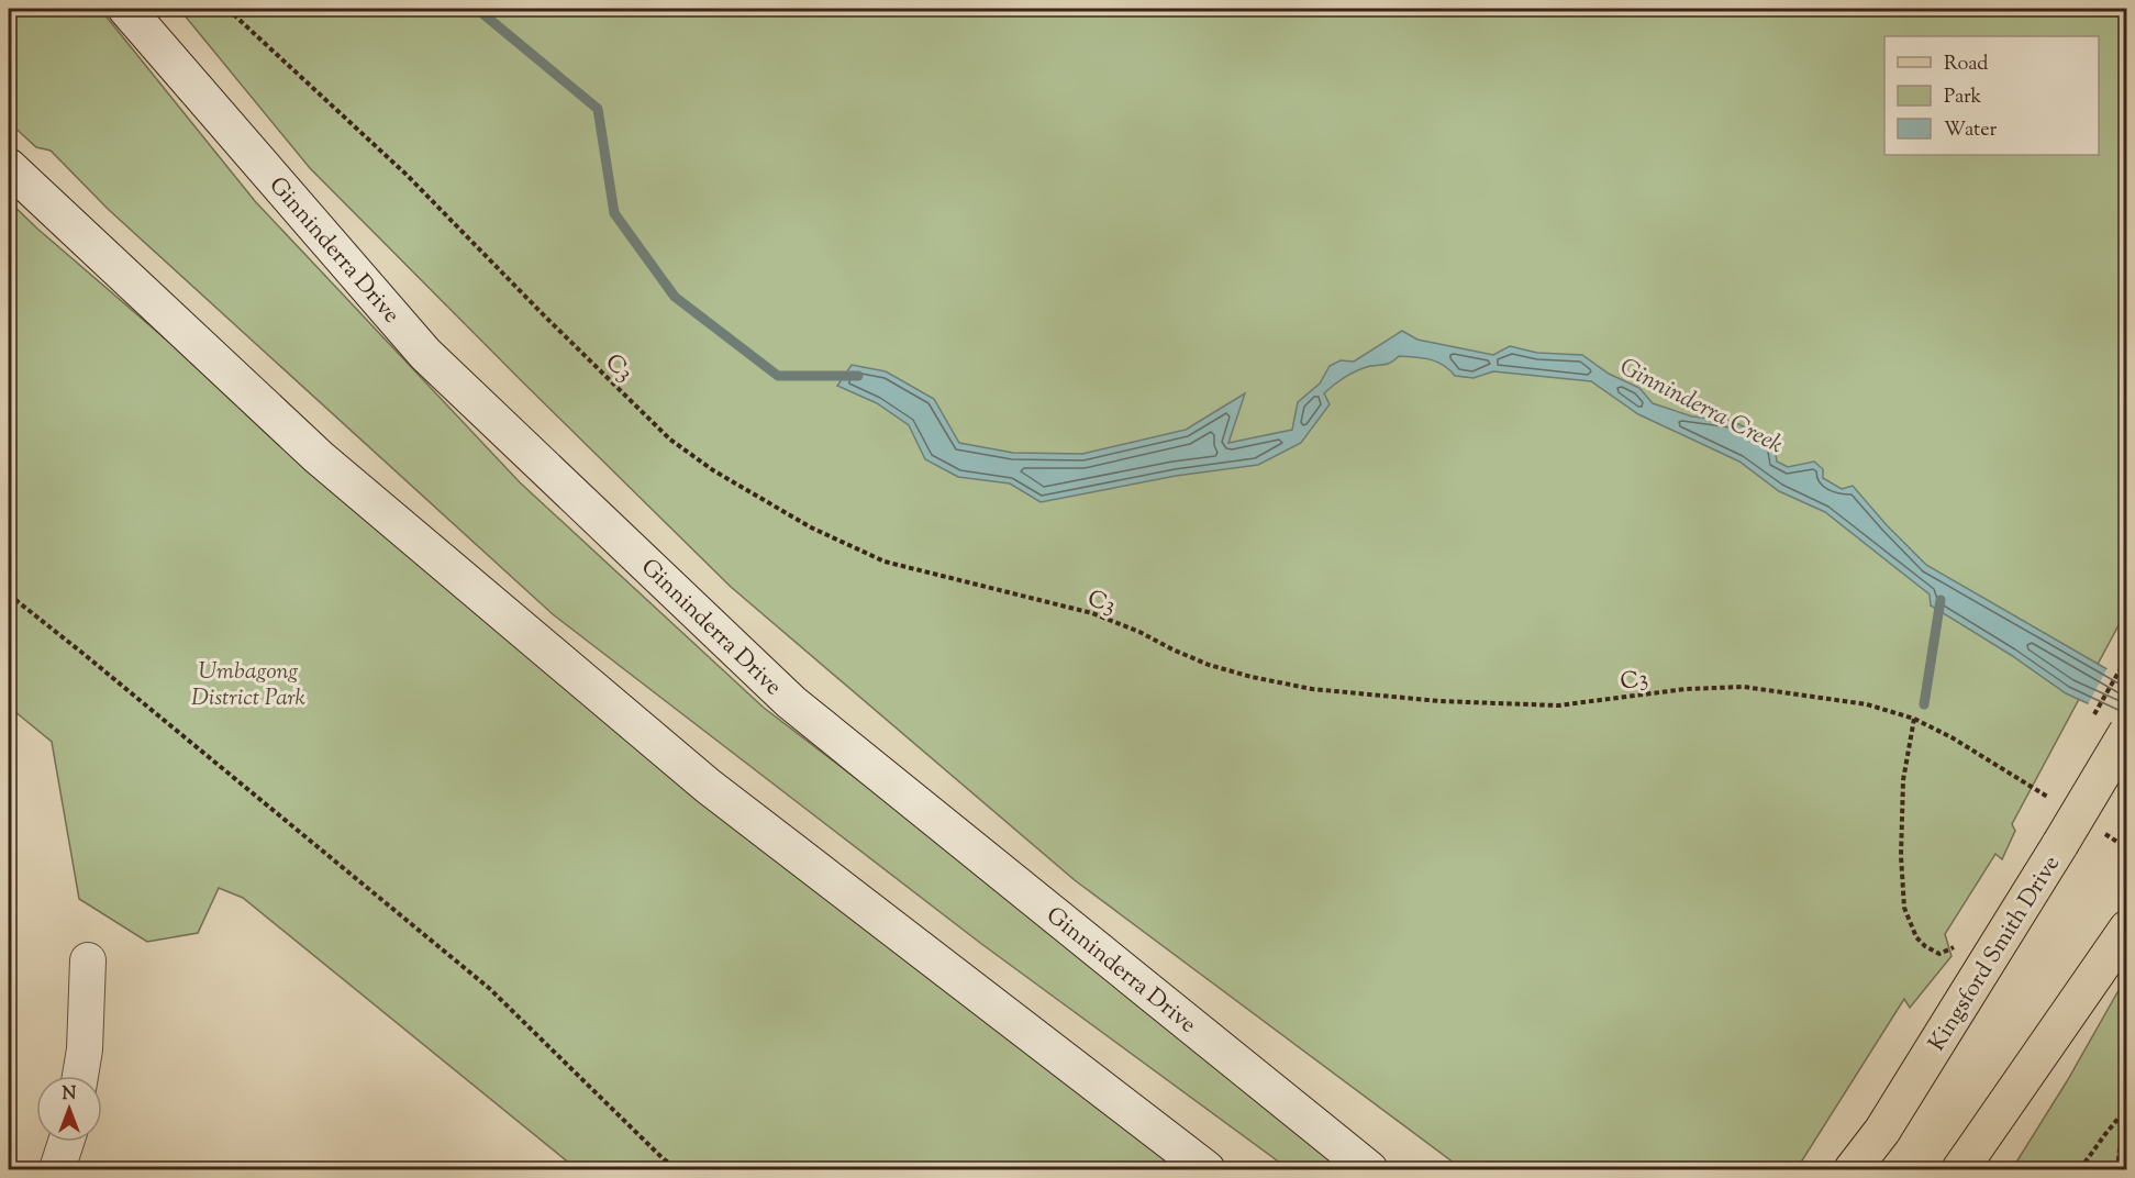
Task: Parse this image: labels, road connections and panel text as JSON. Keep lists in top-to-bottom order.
{
  "streets": {
    "main road": ["Ginninderra Drive", "Kingsford Smith Drive"],
    "path": ["C3"]
  },
  "water": ["Ginninderra Creek"],
  "parks": ["Umbagong District Park"],
  "legend": ["Road", "Park", "Water"],
  "north": "top"
}
